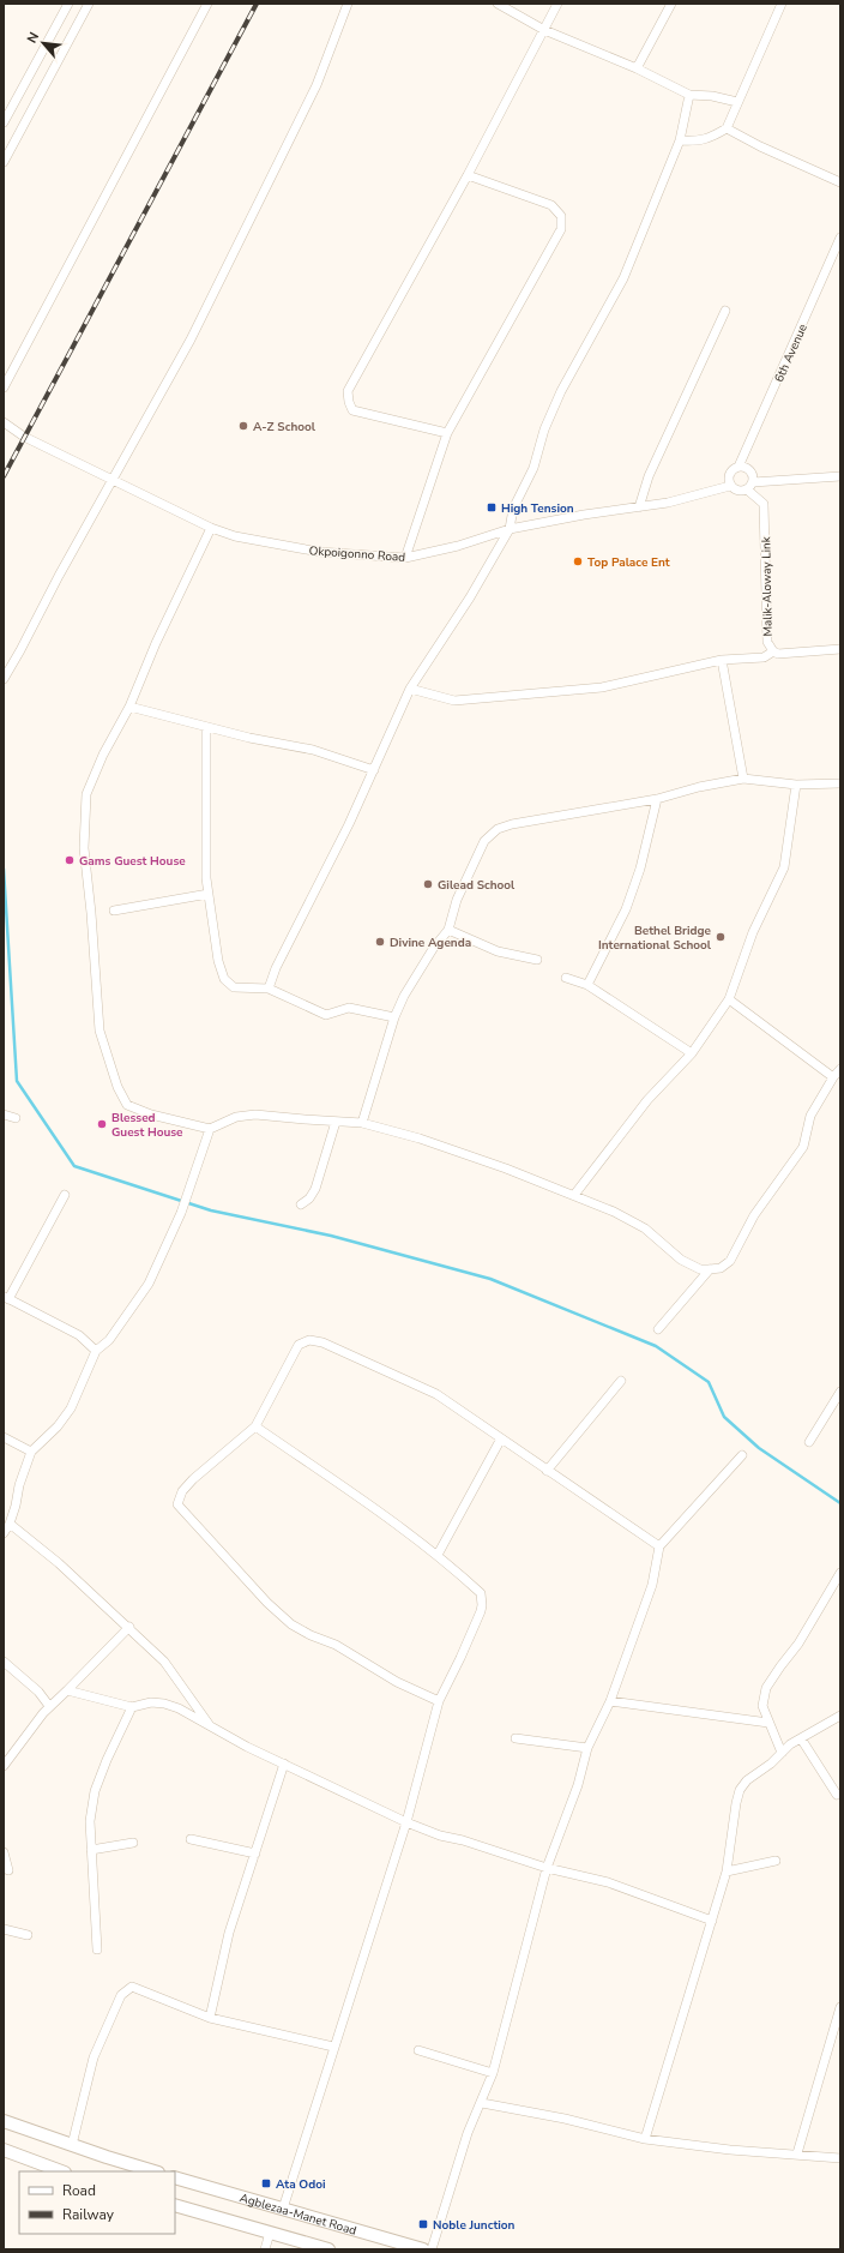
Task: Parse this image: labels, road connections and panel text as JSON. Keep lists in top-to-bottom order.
{
  "streets": {
    "main road": ["Agblezaa-Manet Road"],
    "street": ["6th Avenue", "Okpoigonno Road", "Malik-Aloway Link"]
  },
  "crossings": [
    ["6th Avenue", "Okpoigonno Road"],
    ["6th Avenue", "Malik-Aloway Link"],
    ["Okpoigonno Road", "Malik-Aloway Link"]
  ],
  "places": {
    "other": [
      "A-Z School",
      "Top Palace Ent",
      "Gams Guest House",
      "Gilead School",
      "Bethel Bridge International School",
      "Divine Agenda",
      "Blessed Guest House"
    ],
    "transit": ["High Tension", "Ata Odoi", "Noble Junction"]
  },
  "legend": ["Road", "Railway"],
  "north": "top left"
}
